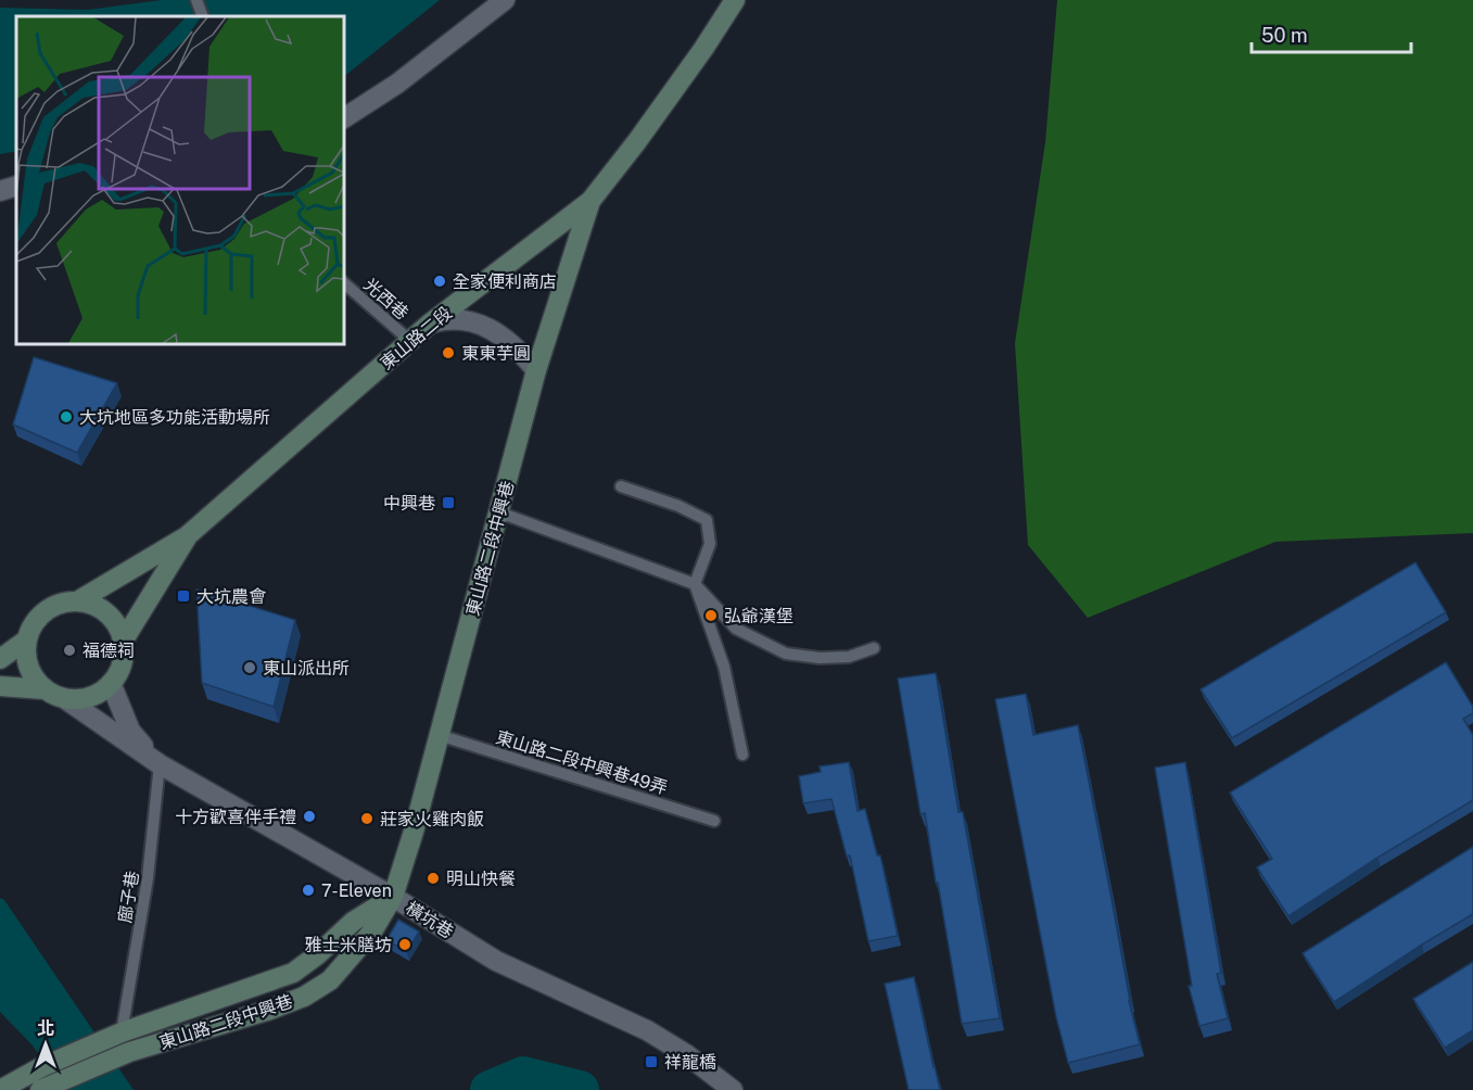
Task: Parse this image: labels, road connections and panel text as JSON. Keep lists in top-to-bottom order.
{
  "streets": {
    "main road": ["東山路二段", "東山路二段中興巷"],
    "street": ["橫坑巷"],
    "lane": ["光西巷", "東山路二段中興巷49弄", "廍子巷"]
  },
  "crossings": [
    ["光西巷", "東山路二段"],
    ["東山路二段", "東山路二段中興巷"],
    ["東山路二段", "橫坑巷"],
    ["東山路二段中興巷", "東山路二段中興巷49弄"],
    ["東山路二段中興巷", "廍子巷"],
    ["東山路二段中興巷", "橫坑巷"],
    ["廍子巷", "橫坑巷"]
  ],
  "places": {
    "other": [
      "全家便利商店",
      "東東芋圓",
      "大坑地區多功能活動場所",
      "弘爺漢堡",
      "福德祠",
      "東山派出所",
      "十方歡喜伴手禮",
      "莊家火雞肉飯",
      "明山快餐",
      "7-Eleven",
      "雅士米膳坊"
    ],
    "transit": ["中興巷", "大坑農會", "祥龍橋"]
  },
  "scale_bar": "50 m",
  "north": "top"
}
